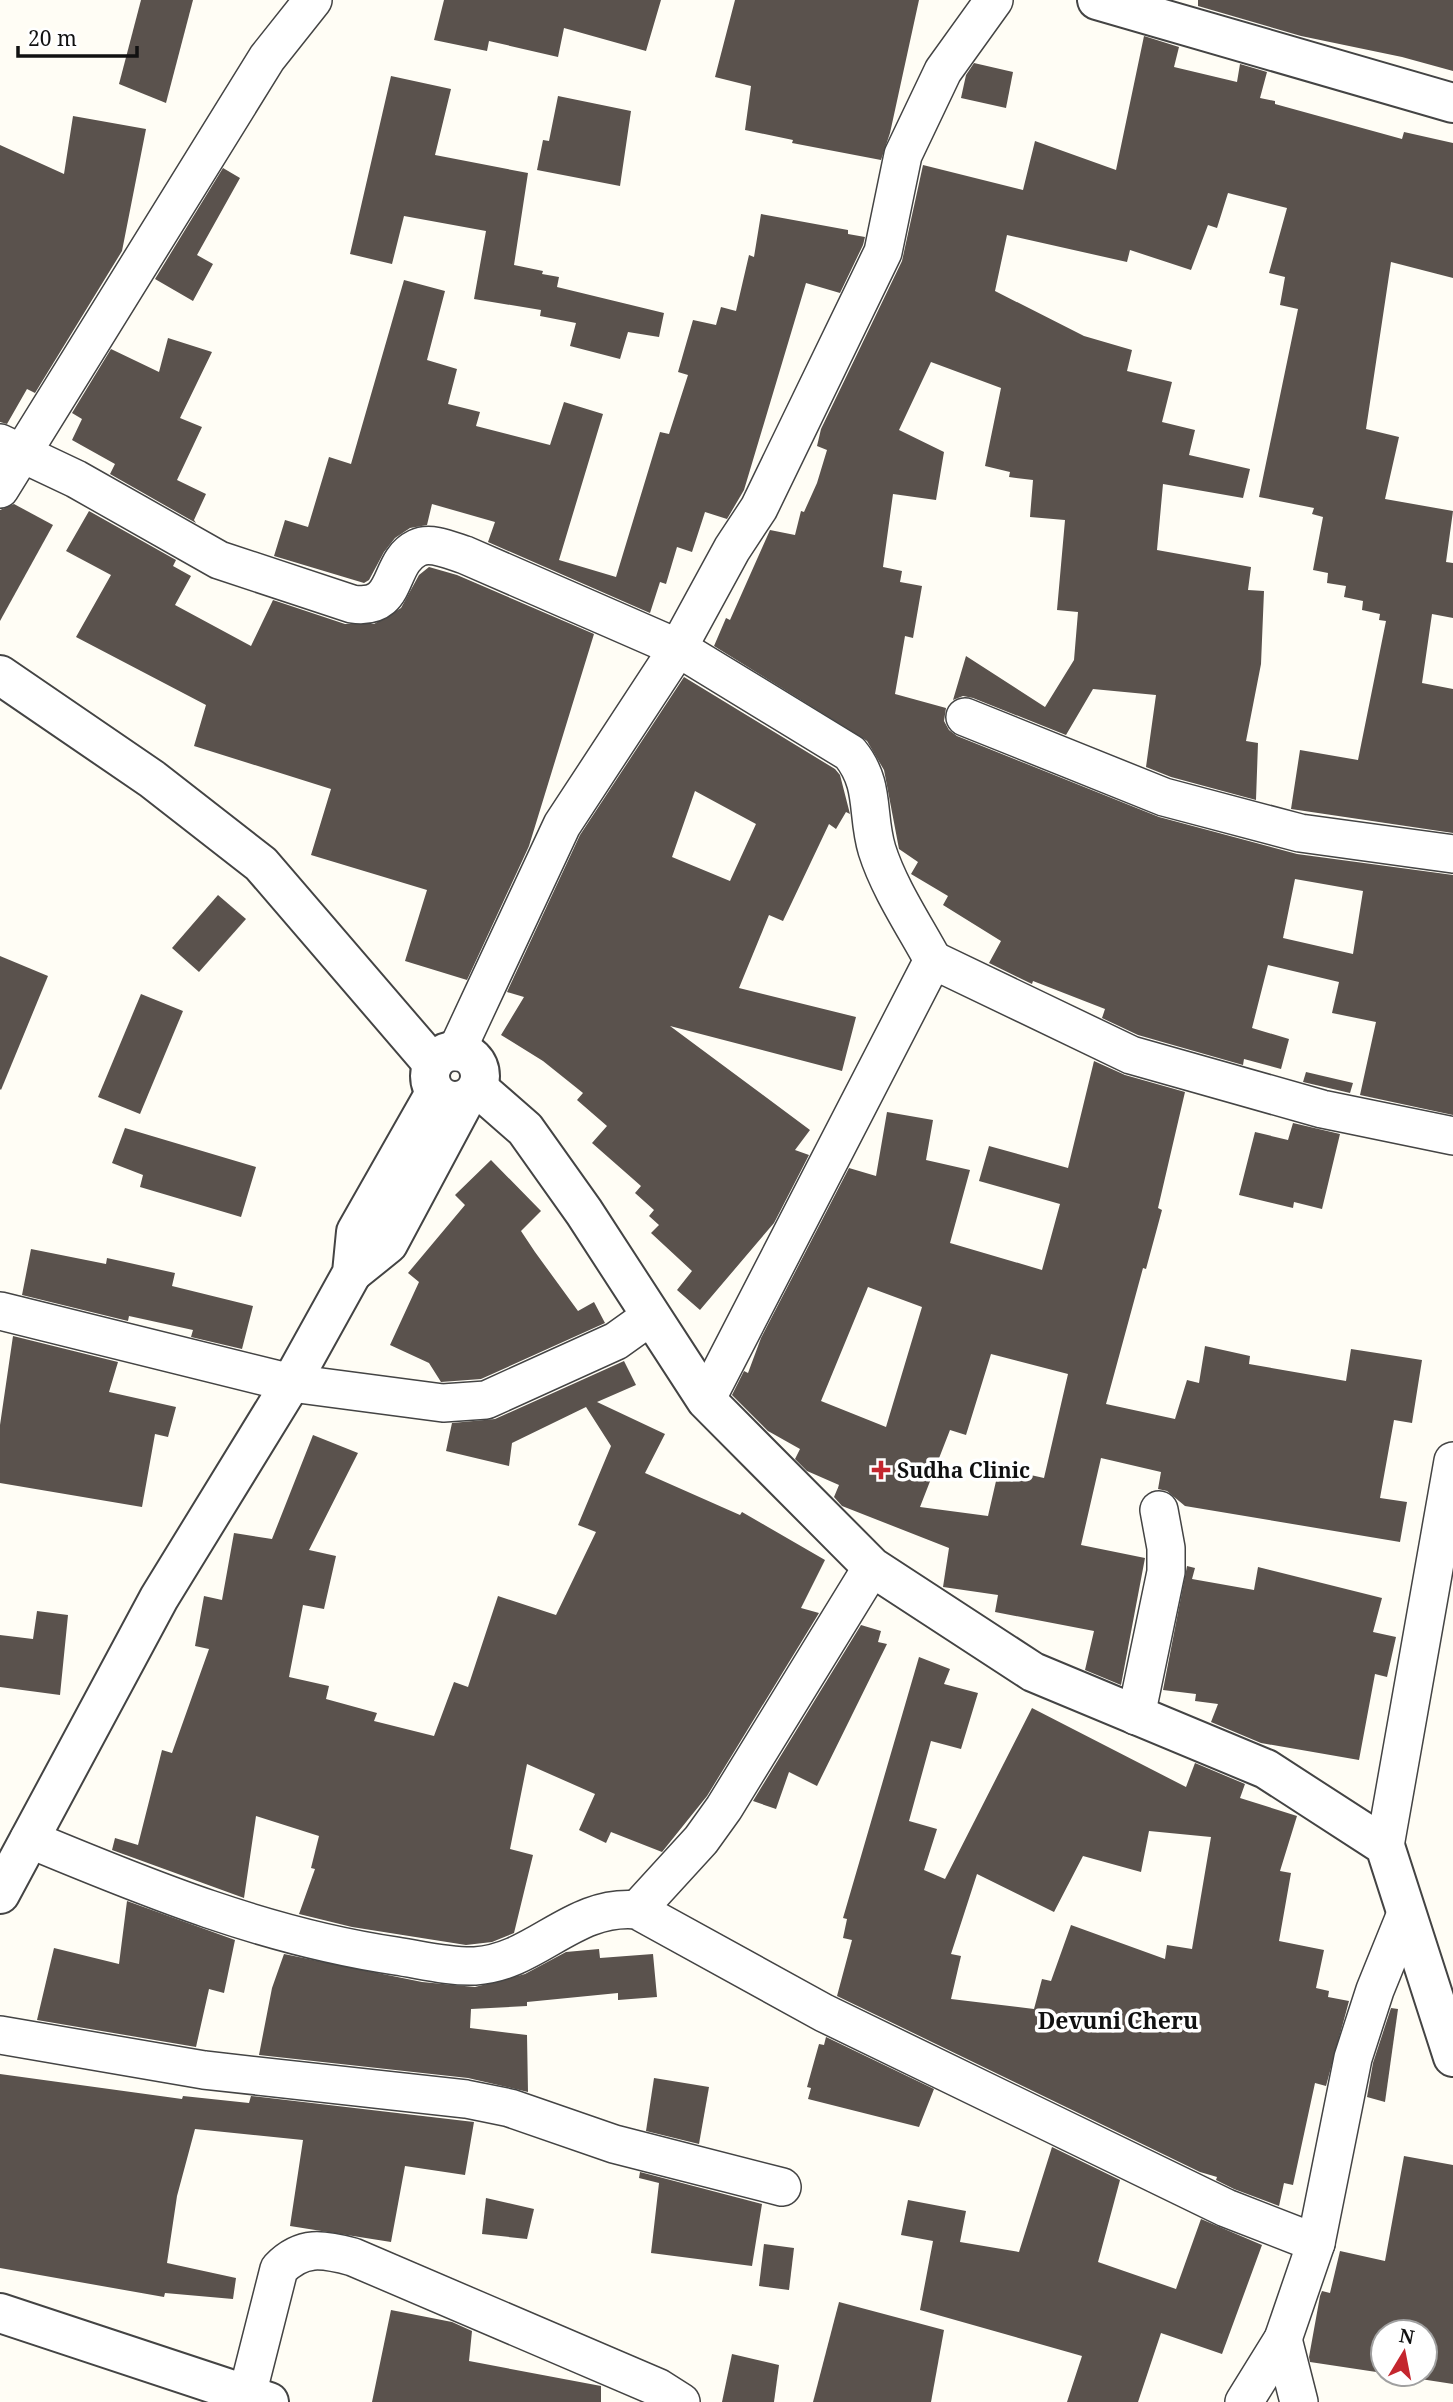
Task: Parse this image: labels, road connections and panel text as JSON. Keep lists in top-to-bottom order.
{
  "districts": ["Devuni Cheru"],
  "places": {
    "health": ["Sudha Clinic"]
  },
  "scale_bar": "20 m",
  "north": "top"
}
